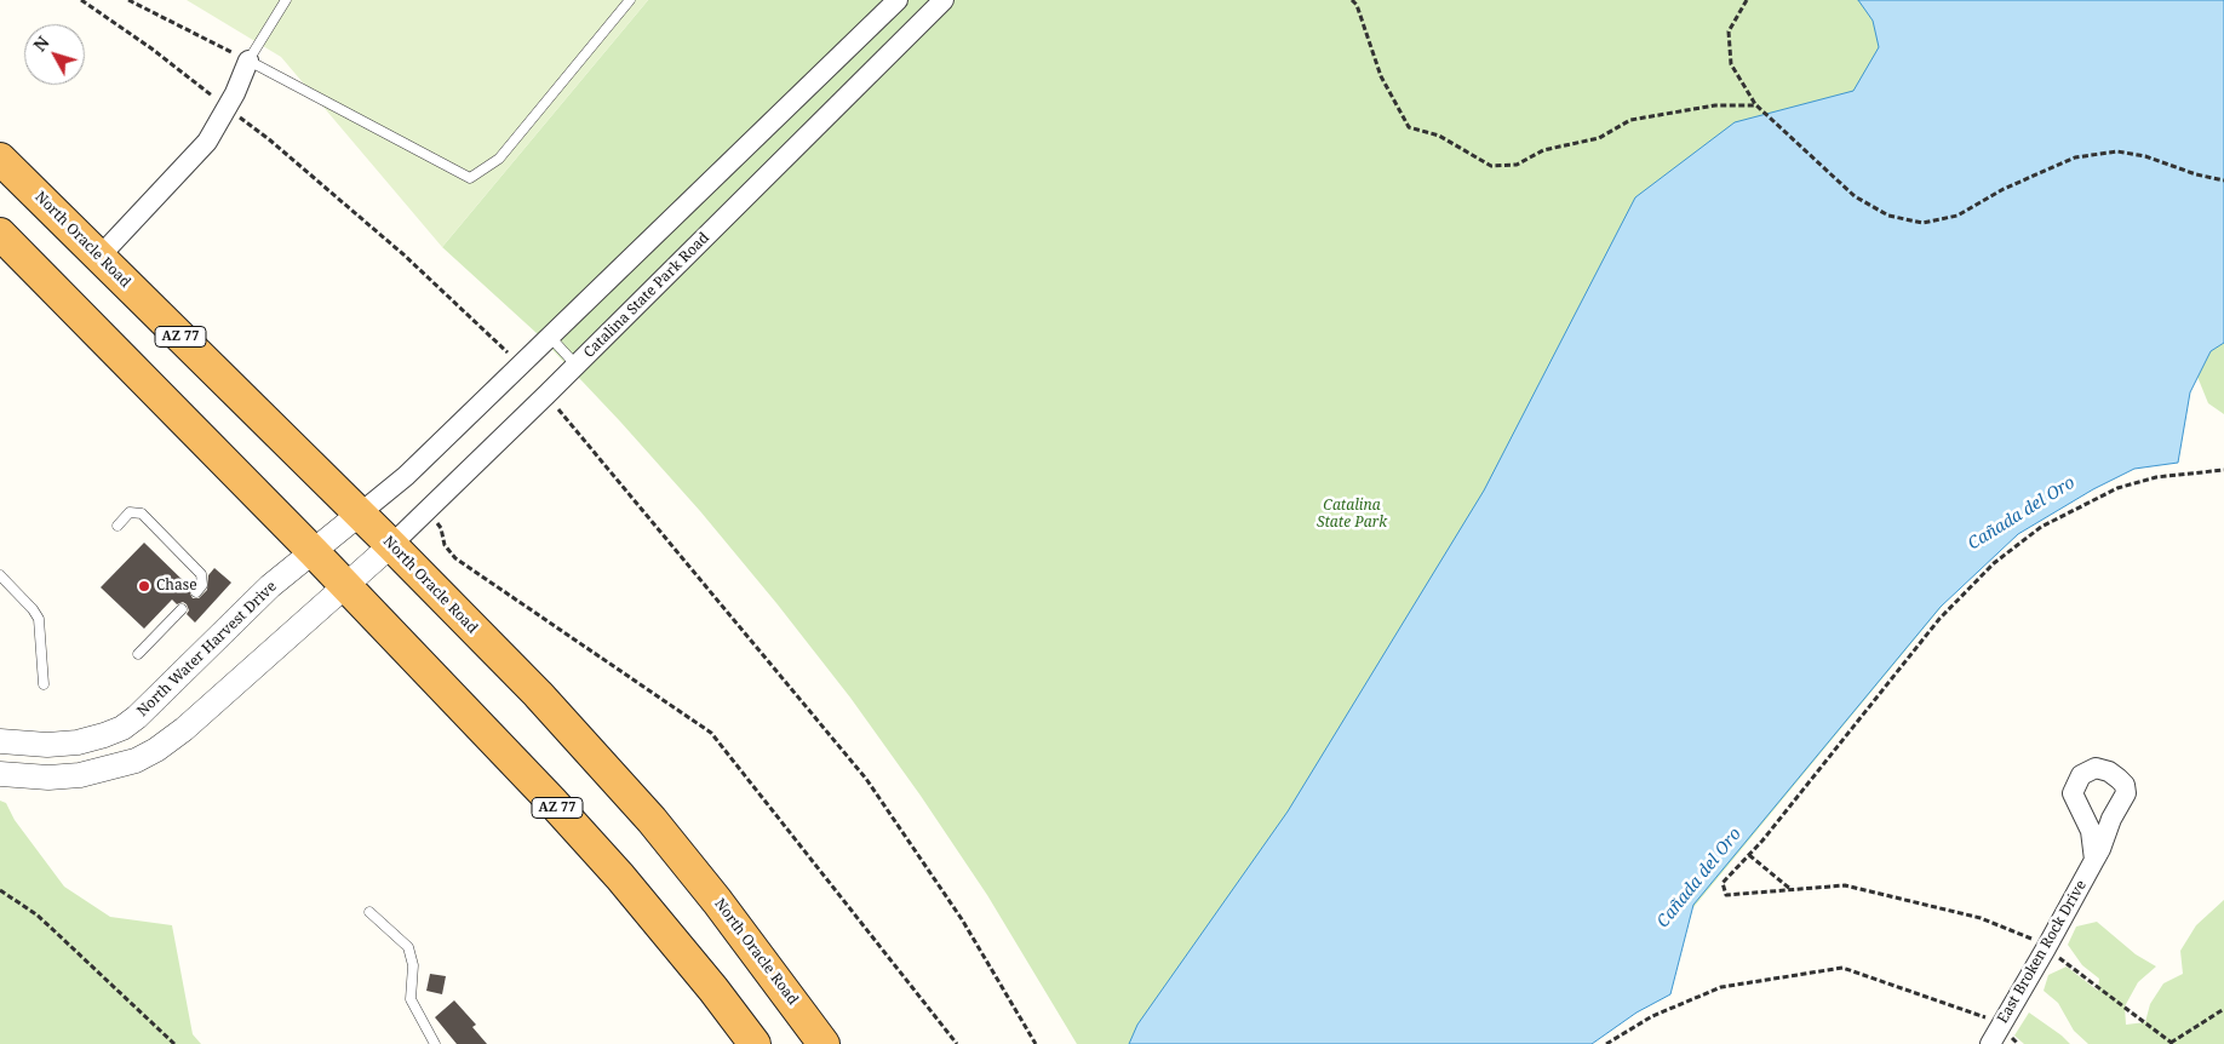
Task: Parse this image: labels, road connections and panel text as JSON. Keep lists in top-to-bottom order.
{
  "streets": {
    "highway": ["North Oracle Road", "AZ 77"],
    "street": ["Catalina State Park Road", "North Water Harvest Drive", "East Broken Rock Drive"]
  },
  "crossings": [
    ["North Oracle Road", "Catalina State Park Road"],
    ["North Oracle Road", "North Water Harvest Drive"],
    ["Catalina State Park Road", "AZ 77"],
    ["AZ 77", "North Water Harvest Drive"]
  ],
  "water": ["Cañada del Oro"],
  "parks": ["Catalina State Park"],
  "places": ["Chase"],
  "north": "top left"
}
